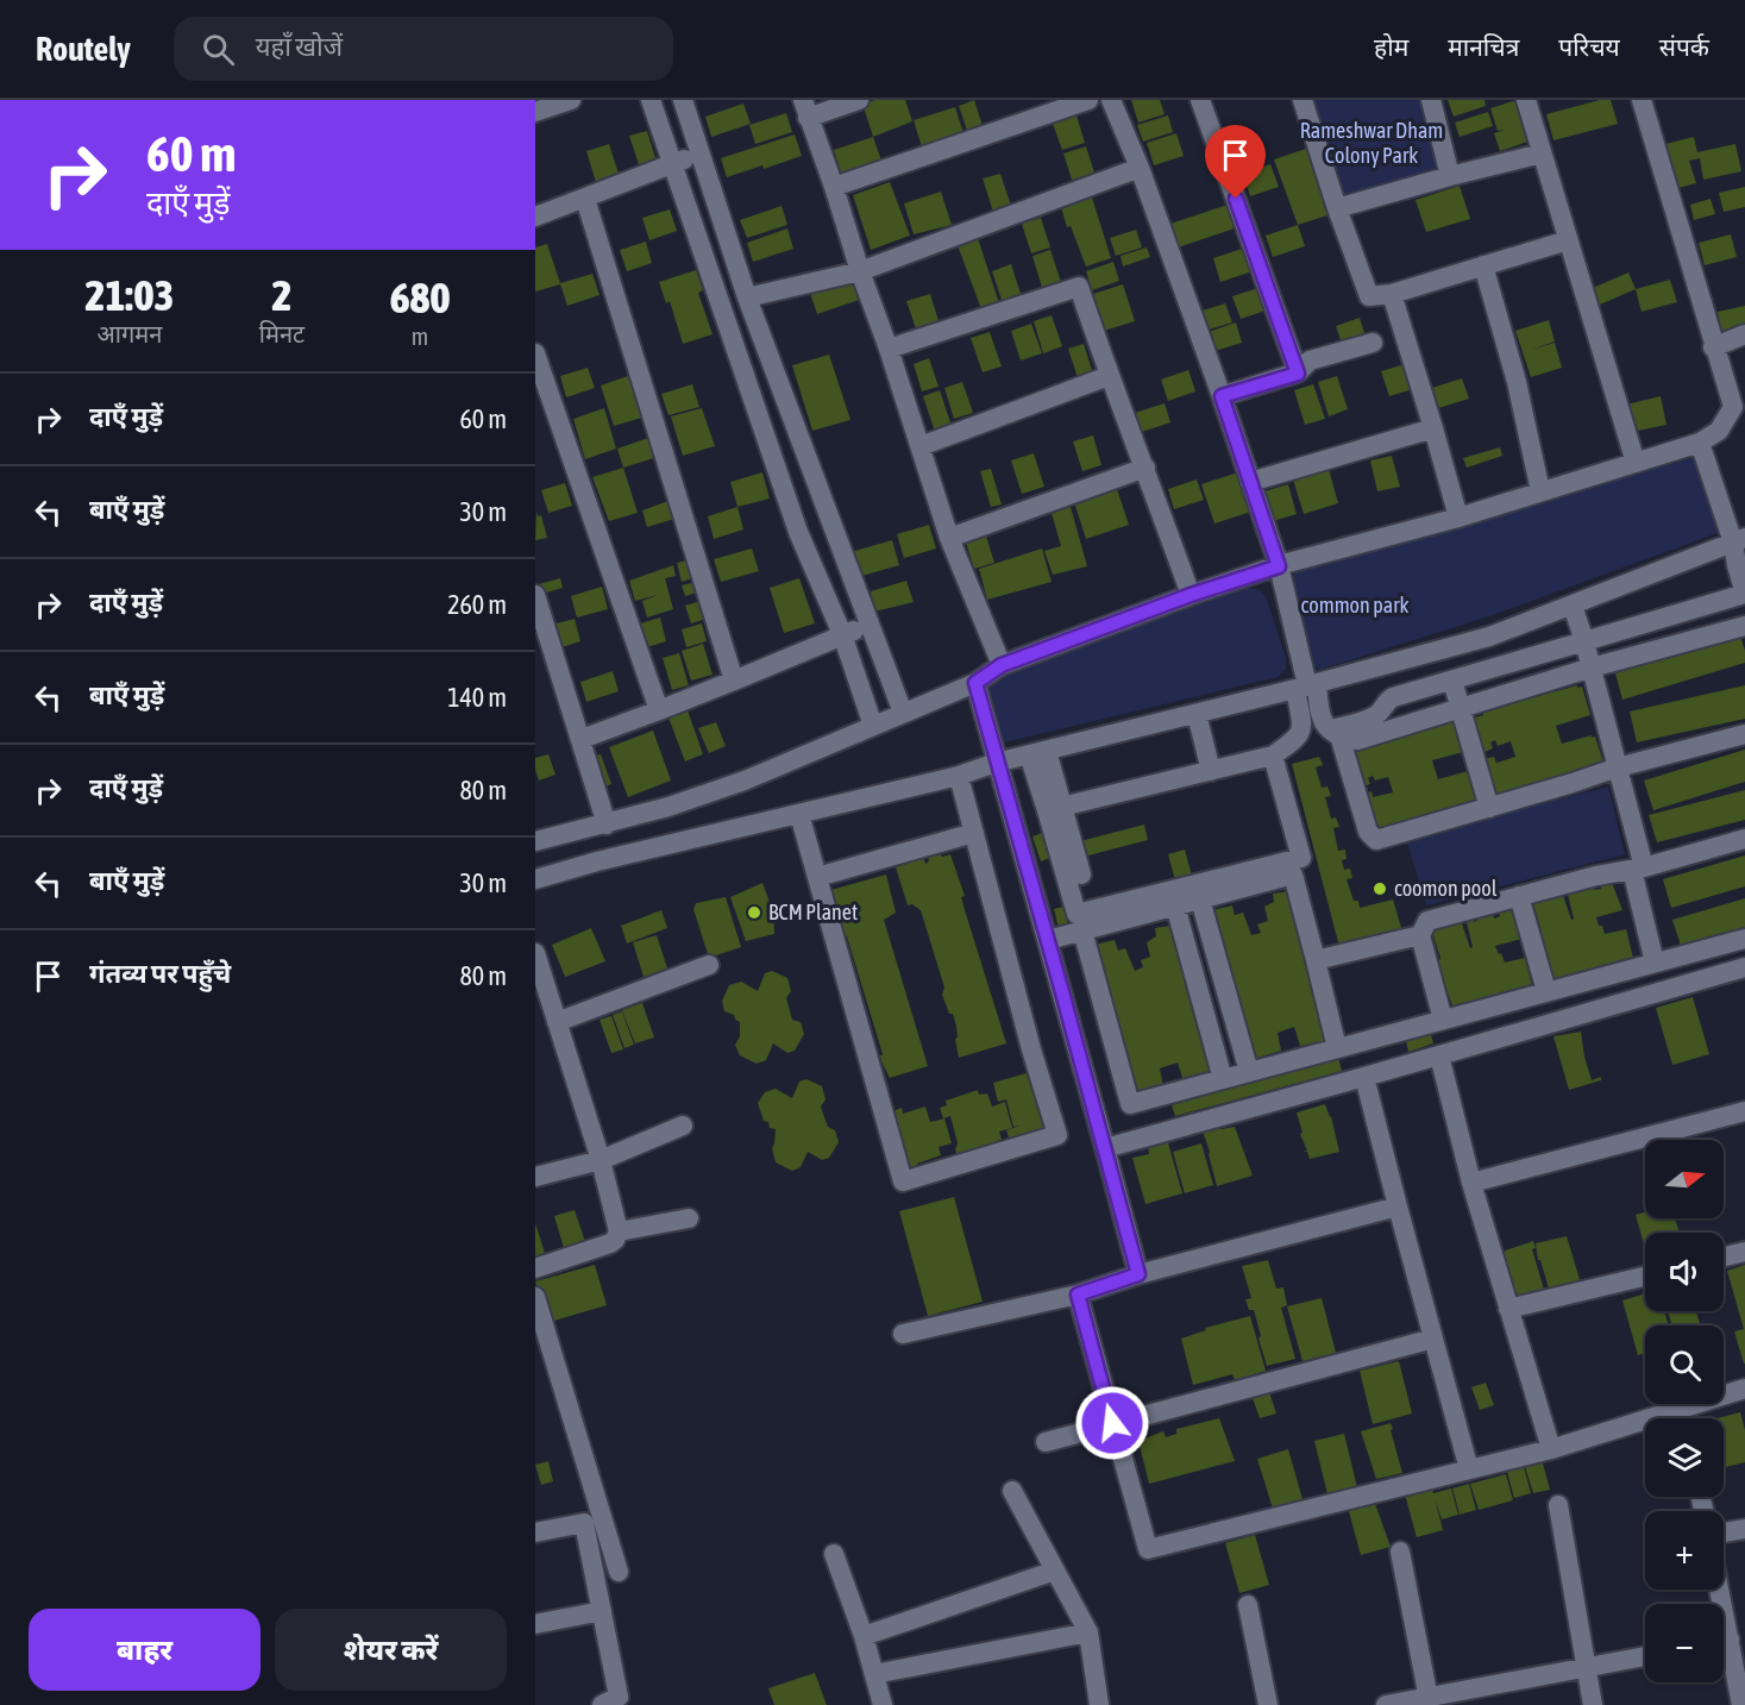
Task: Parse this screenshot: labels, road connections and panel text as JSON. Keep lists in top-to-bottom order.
{
  "parks": ["Rameshwar Dham Colony Park", "common park"],
  "places": ["coomon pool", "BCM Planet"],
  "north": "right",
  "page": {
    "header": "Routely",
    "search": "यहाँ खोजें",
    "nav": [
      "होम",
      "मानचित्र",
      "परिचय",
      "संपर्क"
    ],
    "turn": ["60 m", "दाएँ मुड़ें"],
    "eta": [
      "21:03",
      "आगमन",
      "2",
      "मिनट",
      "680",
      "m"
    ],
    "list": [
      {
        "name": "दाएँ मुड़ें",
        "value": "60 m"
      },
      {
        "name": "बाएँ मुड़ें",
        "value": "30 m"
      },
      {
        "name": "दाएँ मुड़ें",
        "value": "260 m"
      },
      {
        "name": "बाएँ मुड़ें",
        "value": "140 m"
      },
      {
        "name": "दाएँ मुड़ें",
        "value": "80 m"
      },
      {
        "name": "बाएँ मुड़ें",
        "value": "30 m"
      },
      {
        "name": "गंतव्य पर पहुँचे",
        "value": "80 m"
      }
    ],
    "map_buttons": ["+", "−"],
    "buttons": ["बाहर", "शेयर करें"]
  }
}
